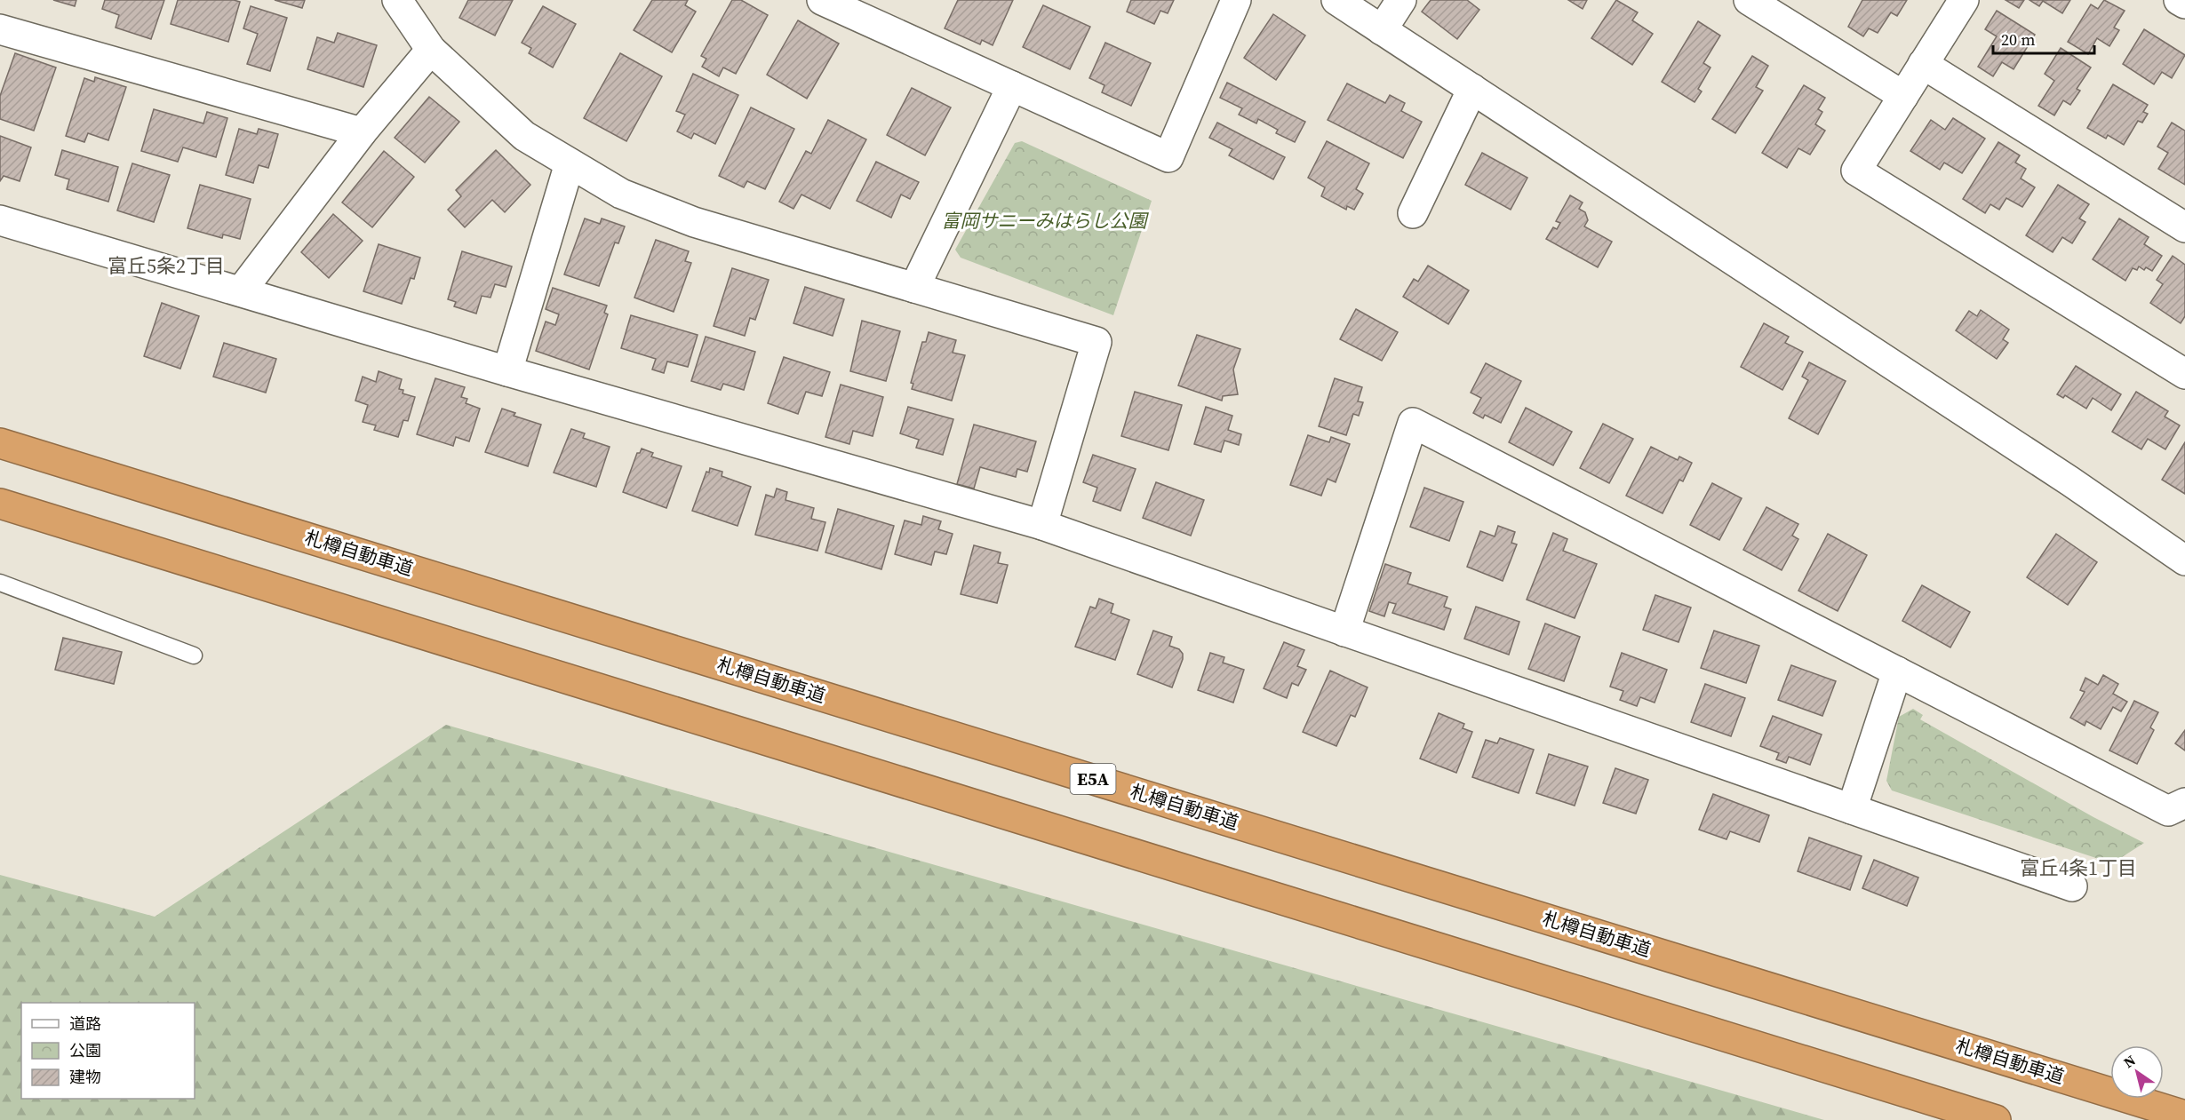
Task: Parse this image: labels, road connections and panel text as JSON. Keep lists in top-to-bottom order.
{
  "streets": {
    "highway": ["札樽自動車道", "E5A"]
  },
  "districts": ["富丘5条2丁目", "富丘4条1丁目"],
  "parks": ["富岡サニーみはらし公園"],
  "legend": ["道路", "公園", "建物"],
  "scale_bar": "20 m",
  "north": "top left"
}
